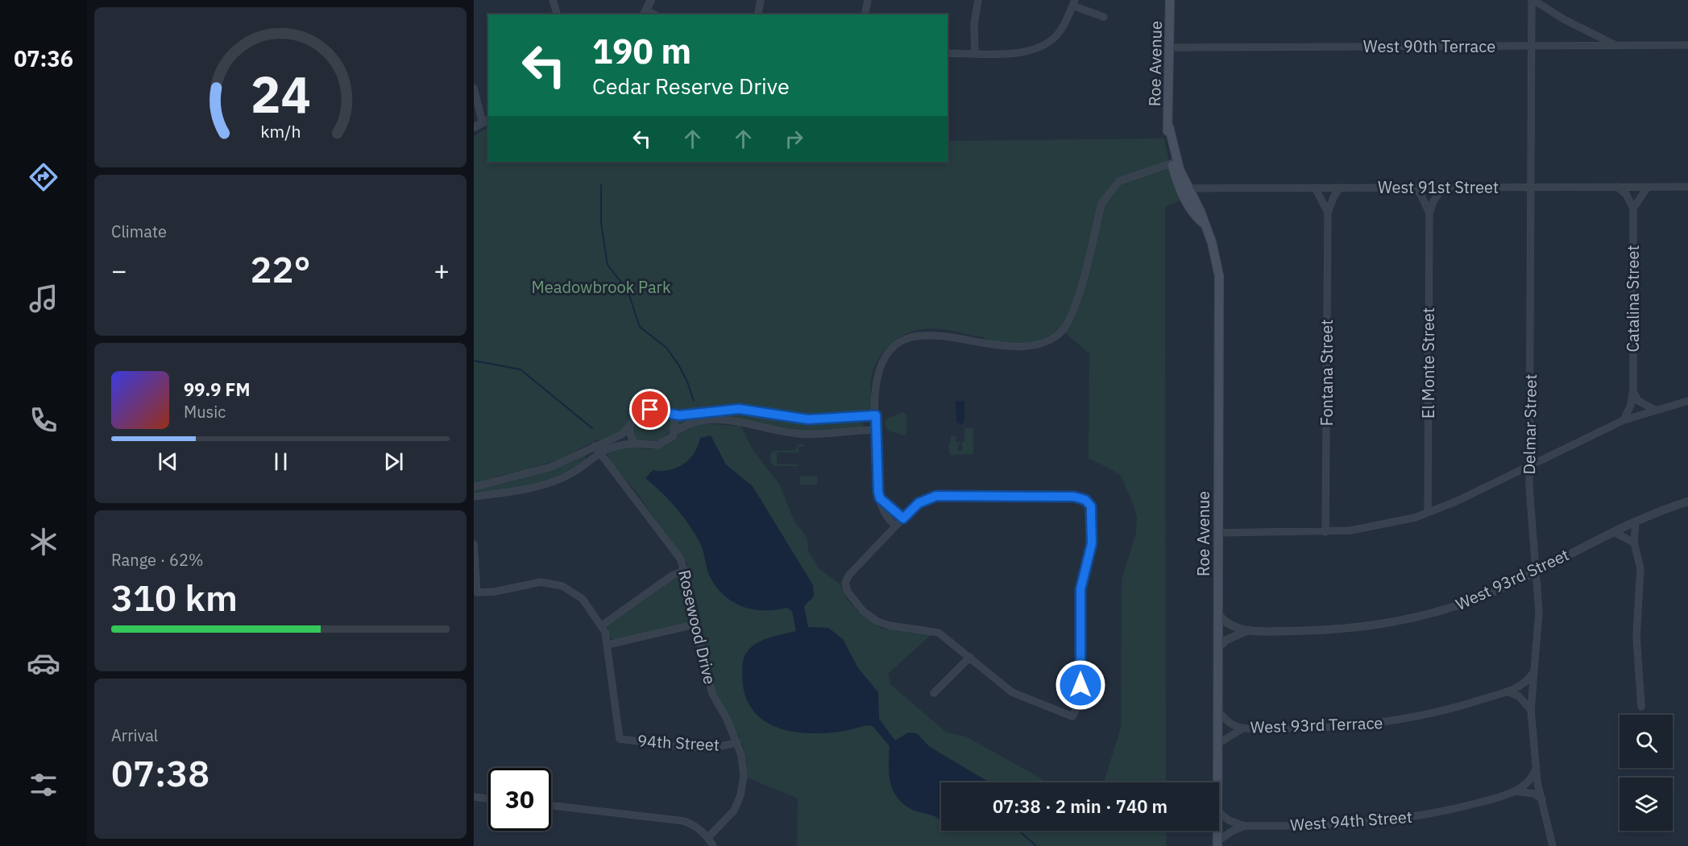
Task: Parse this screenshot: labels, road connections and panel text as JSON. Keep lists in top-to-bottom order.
{
  "streets": {
    "main road": ["Roe Avenue"],
    "street": [
      "West 90th Terrace",
      "West 91st Street",
      "Catalina Street",
      "El Monte Street",
      "Fontana Street",
      "Delmar Street",
      "West 93rd Street",
      "Rosewood Drive",
      "West 93rd Terrace",
      "94th Street",
      "West 94th Street"
    ]
  },
  "crossings": [
    ["West 90th Terrace", "Roe Avenue"],
    ["West 90th Terrace", "Delmar Street"],
    ["Roe Avenue", "West 91st Street"],
    ["Roe Avenue", "West 93rd Street"],
    ["Roe Avenue", "West 93rd Terrace"],
    ["Roe Avenue", "West 94th Street"],
    ["West 91st Street", "El Monte Street"],
    ["West 91st Street", "Fontana Street"],
    ["West 91st Street", "Delmar Street"],
    ["Delmar Street", "West 93rd Street"],
    ["Delmar Street", "West 93rd Terrace"],
    ["Delmar Street", "West 94th Street"],
    ["Rosewood Drive", "94th Street"]
  ],
  "parks": ["Meadowbrook Park"],
  "page": {
    "tabs": "07:36",
    "turn": ["190 m", "Cedar Reserve Drive"],
    "tile": [
      "Climate",
      ["Range · 62%", "310 km"],
      ["Arrival", "07:38"]
    ],
    "heat": ["−", "22°", "+"],
    "song": ["99.9 FM", "Music"],
    "limit": "30",
    "trip": "07:38 · 2 min · 740 m",
    "gauge": ["24", "km/h"]
  }
}
